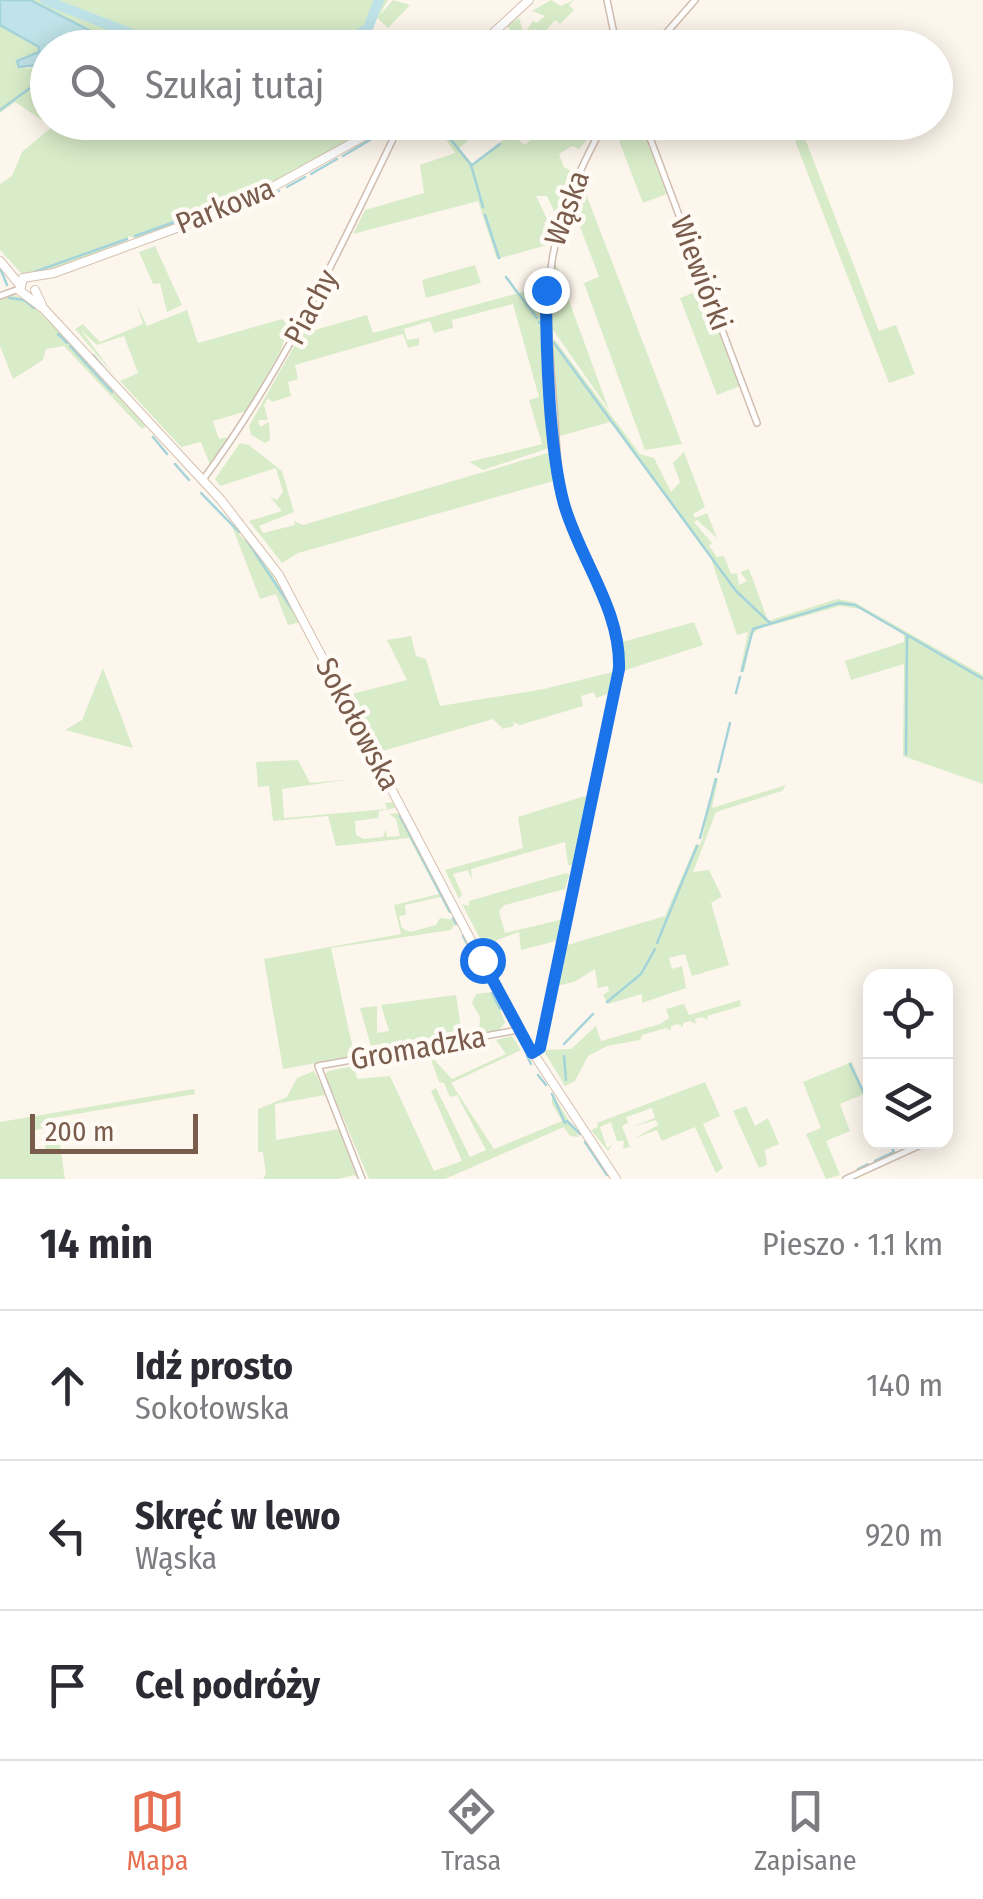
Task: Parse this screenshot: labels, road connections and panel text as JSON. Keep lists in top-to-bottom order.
{
  "streets": {
    "street": [
      "Parkowa",
      "Wąska",
      "Wiewiórki",
      "Piachy",
      "Sokołowska",
      "Gromadzka"
    ]
  },
  "crossings": [
    ["Parkowa", "Sokołowska"],
    ["Wąska", "Sokołowska"],
    ["Piachy", "Sokołowska"],
    ["Sokołowska", "Gromadzka"]
  ],
  "scale_bar": "200 m",
  "page": {
    "search": "Szukaj tutaj",
    "scale": "200 m",
    "heading": ["14 min", "Pieszo · 1.1 km"],
    "list": [
      ["Idź prosto", "Sokołowska", "140 m"],
      ["Skręć w lewo", "Wąska", "920 m"],
      "Cel podróży"
    ],
    "nav": ["Mapa", "Trasa", "Zapisane"]
  }
}
